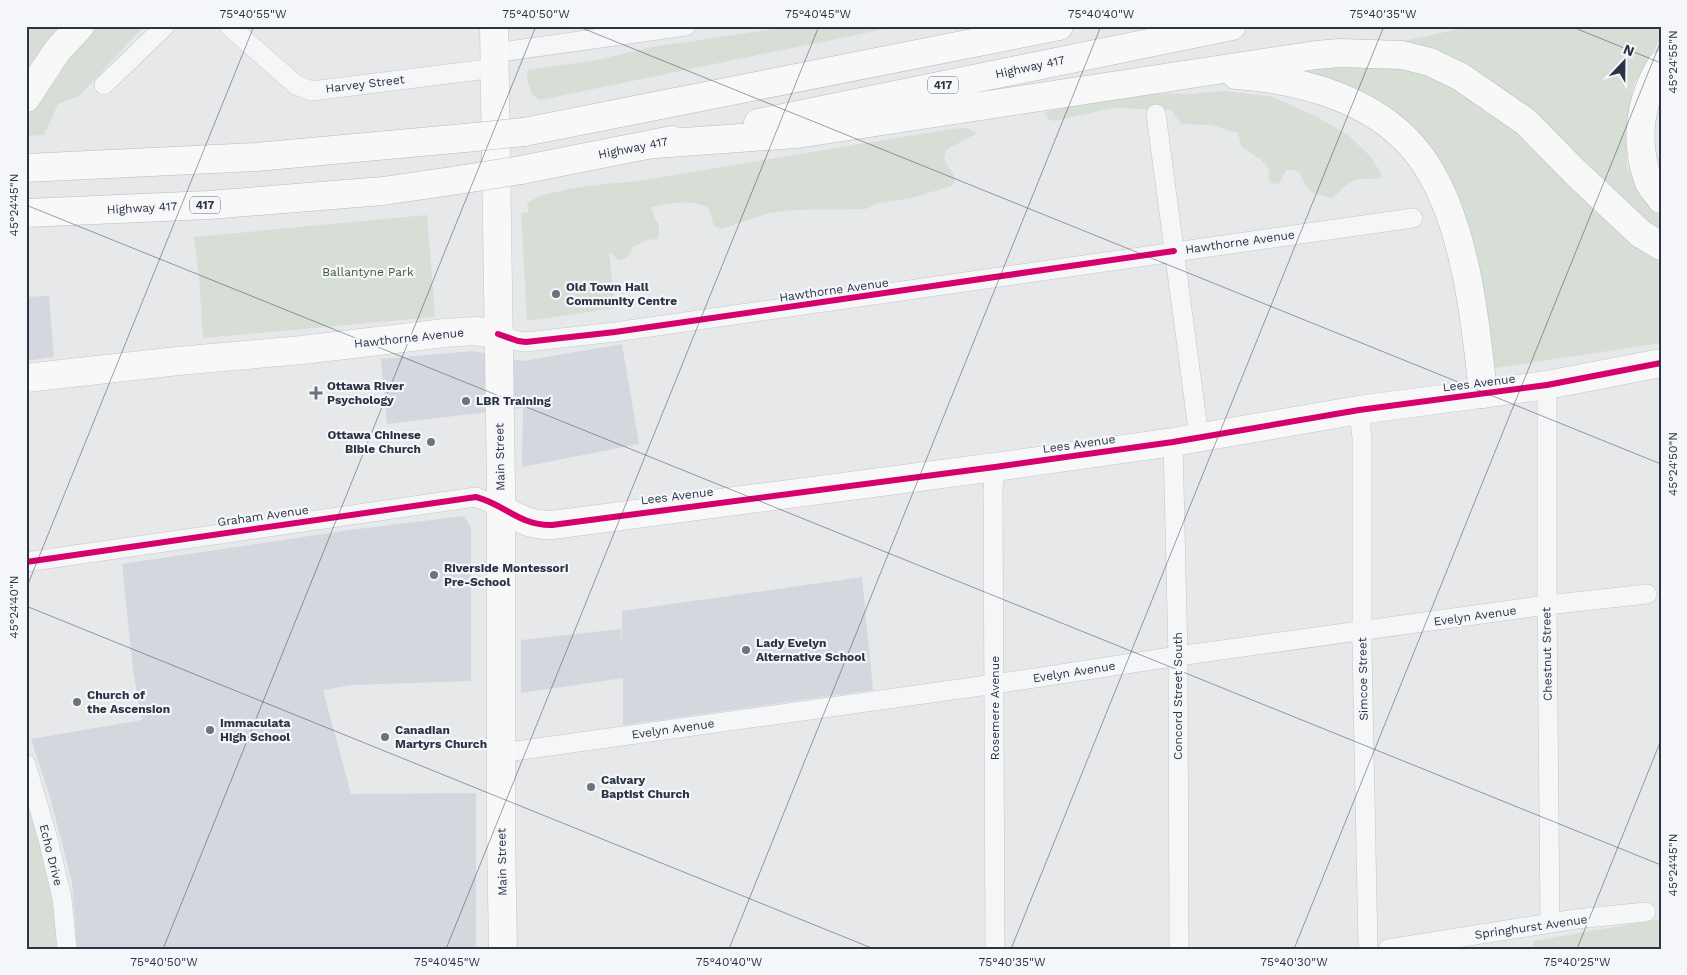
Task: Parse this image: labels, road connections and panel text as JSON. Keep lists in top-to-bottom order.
{
  "streets": {
    "main road": [
      "Highway 417",
      "417",
      "Hawthorne Avenue",
      "Lees Avenue",
      "Main Street"
    ],
    "street": [
      "Harvey Street",
      "Graham Avenue",
      "Evelyn Avenue",
      "Chestnut Street",
      "Simcoe Street",
      "Concord Street South",
      "Rosemere Avenue",
      "Echo Drive",
      "Springhurst Avenue"
    ]
  },
  "crossings": [
    ["Harvey Street", "Main Street"],
    ["Hawthorne Avenue", "Main Street"],
    ["Hawthorne Avenue", "Concord Street South"],
    ["Lees Avenue", "Main Street"],
    ["Lees Avenue", "Graham Avenue"],
    ["Lees Avenue", "Chestnut Street"],
    ["Lees Avenue", "Simcoe Street"],
    ["Lees Avenue", "Concord Street South"],
    ["Lees Avenue", "Rosemere Avenue"],
    ["Main Street", "Graham Avenue"],
    ["Main Street", "Evelyn Avenue"],
    ["Evelyn Avenue", "Chestnut Street"],
    ["Evelyn Avenue", "Simcoe Street"],
    ["Evelyn Avenue", "Concord Street South"],
    ["Evelyn Avenue", "Rosemere Avenue"],
    ["Chestnut Street", "Springhurst Avenue"]
  ],
  "parks": ["Ballantyne Park"],
  "places": {
    "other": [
      "Old Town Hall Community Centre",
      "LBR Training",
      "Ottawa Chinese Bible Church",
      "Riverside Montessori Pre-School",
      "Lady Evelyn Alternative School",
      "Church of the Ascension",
      "Immaculata High School",
      "Canadian Martyrs Church",
      "Calvary Baptist Church"
    ],
    "health": ["Ottawa River Psychology"]
  },
  "north": "top",
  "coordinates": [
    "75°40'55\"W",
    "75°40'50\"W",
    "75°40'45\"W",
    "75°40'40\"W",
    "75°40'35\"W",
    "45°24'55\"N",
    "45°24'45\"N",
    "45°24'50\"N",
    "45°24'40\"N",
    "75°40'30\"W",
    "75°40'25\"W"
  ]
}
